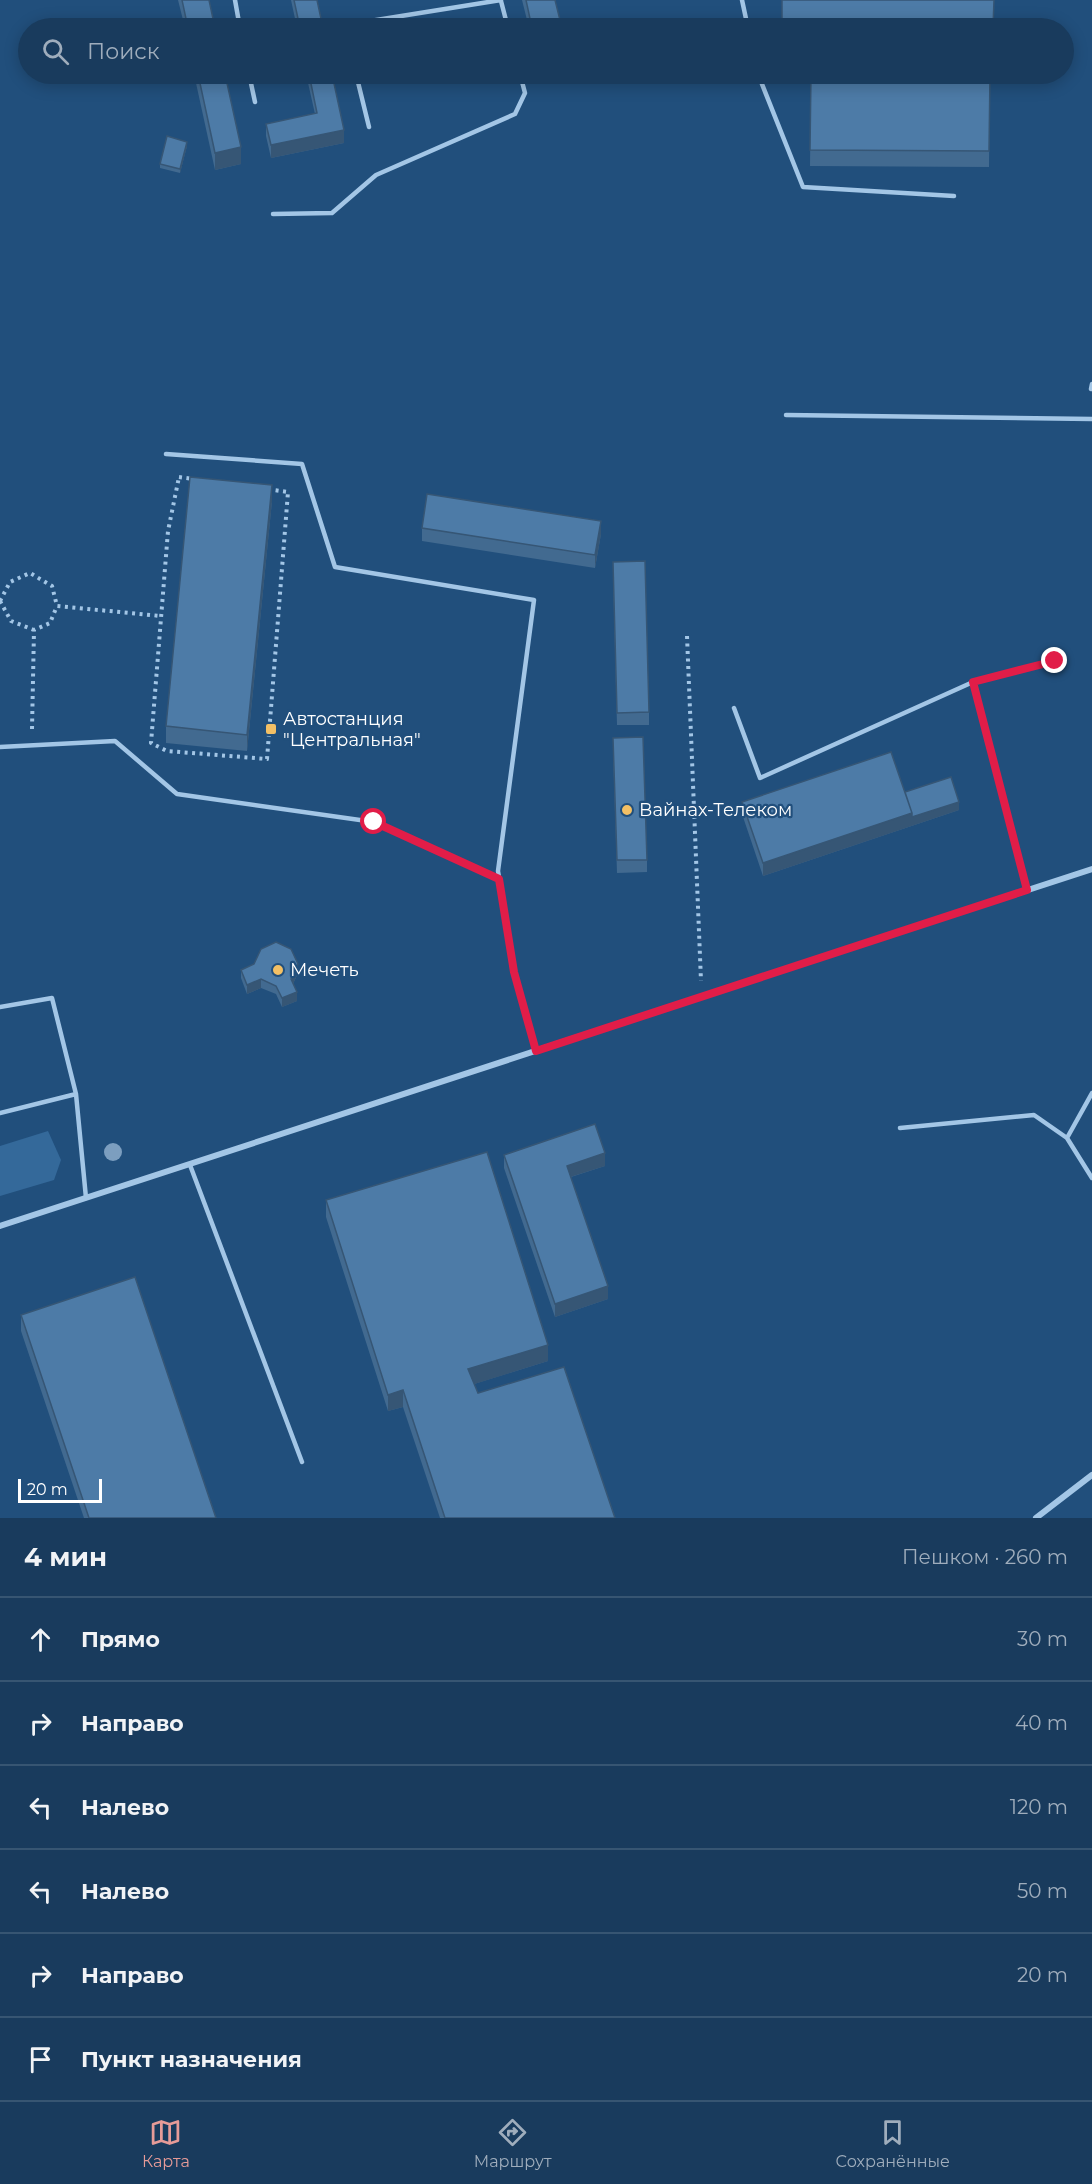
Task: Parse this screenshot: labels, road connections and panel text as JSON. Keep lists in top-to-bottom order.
{
  "places": {
    "transit": ["Автостанция \"Центральная\""],
    "other": ["Вайнах-Телеком", "Мечеть"]
  },
  "scale_bar": "20 m",
  "page": {
    "search": "Поиск",
    "scale": "20 m",
    "heading": ["4 мин", "Пешком · 260 m"],
    "list": [
      ["Прямо", "30 m"],
      ["Направо", "40 m"],
      ["Налево", "120 m"],
      ["Налево", "50 m"],
      ["Направо", "20 m"],
      "Пункт назначения"
    ],
    "nav": ["Карта", "Маршрут", "Сохранённые"]
  }
}
